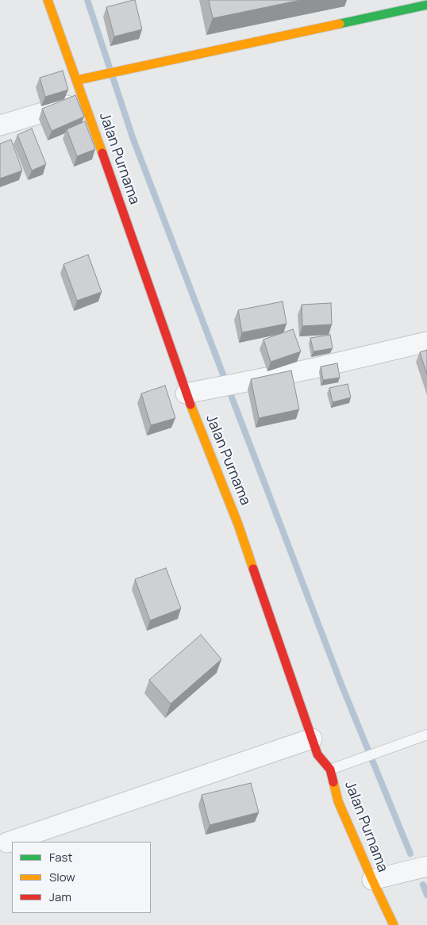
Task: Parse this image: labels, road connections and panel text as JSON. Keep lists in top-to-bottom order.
{
  "streets": {
    "street": ["Jalan Purnama"]
  },
  "legend": ["Fast", "Slow", "Jam"]
}
